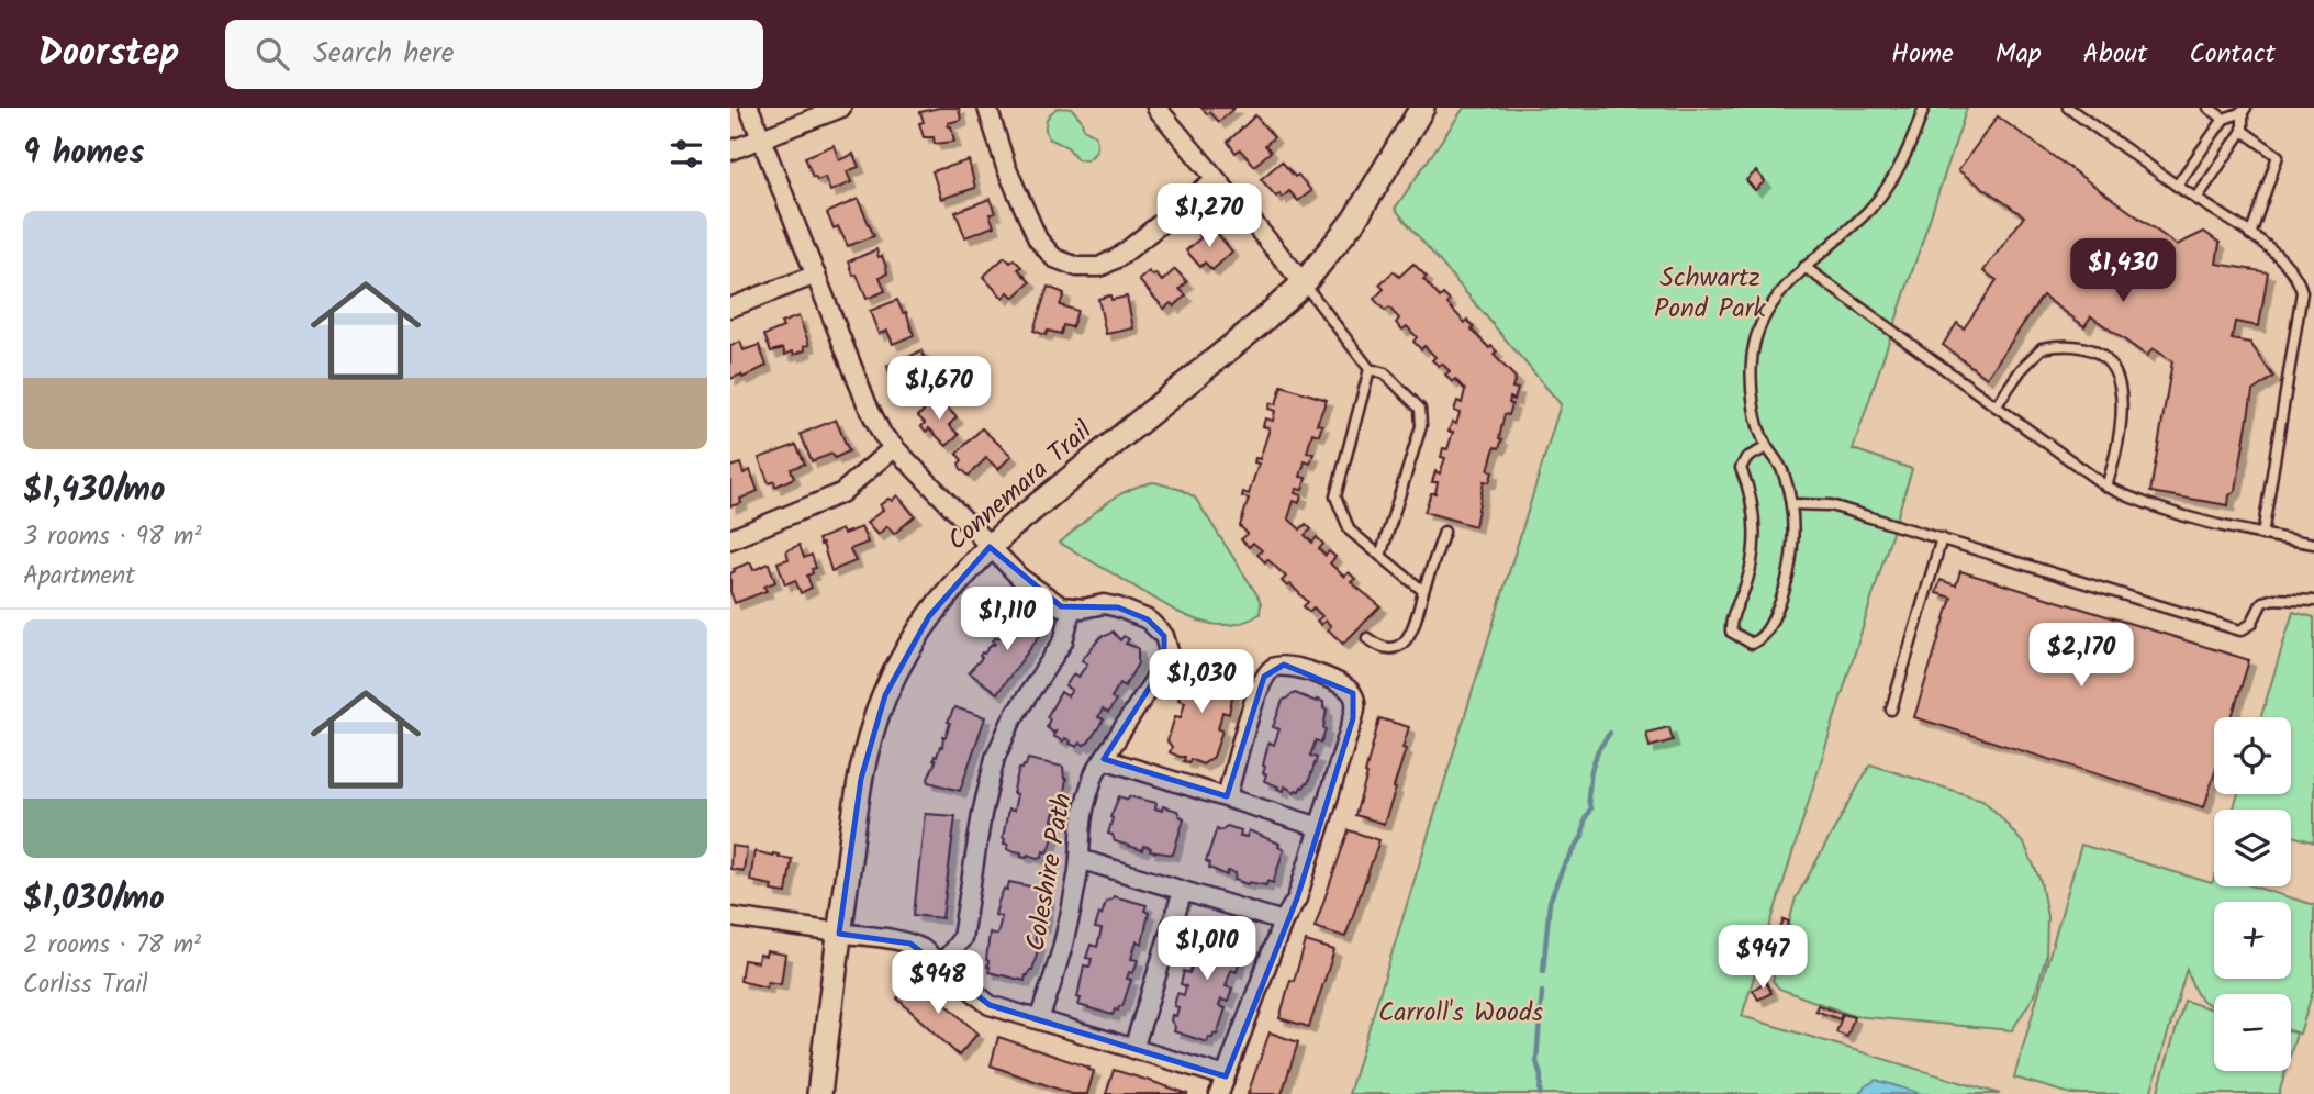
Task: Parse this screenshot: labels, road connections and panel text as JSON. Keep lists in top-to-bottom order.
{
  "streets": {
    "street": ["Connemara Trail", "Coleshire Path"]
  },
  "crossings": [
    ["Connemara Trail", "Coleshire Path"]
  ],
  "parks": ["Schwartz Pond Park", "Carroll's Woods"],
  "page": {
    "header": "Doorstep",
    "search": "Search here",
    "nav": [
      "Home",
      "Map",
      "About",
      "Contact"
    ],
    "heading": "9 homes",
    "price": [
      "$1,270",
      "$1,430",
      "$1,670",
      "$1,110",
      "$2,170",
      "$1,030",
      "$1,010",
      "$947",
      "$948"
    ],
    "list": [
      {
        "name": "$1,430/mo",
        "note": "3 rooms · 98 m² · Apartment"
      },
      {
        "name": "$1,030/mo",
        "note": "2 rooms · 78 m² · Corliss Trail"
      }
    ],
    "map_buttons": ["+", "−"]
  }
}
